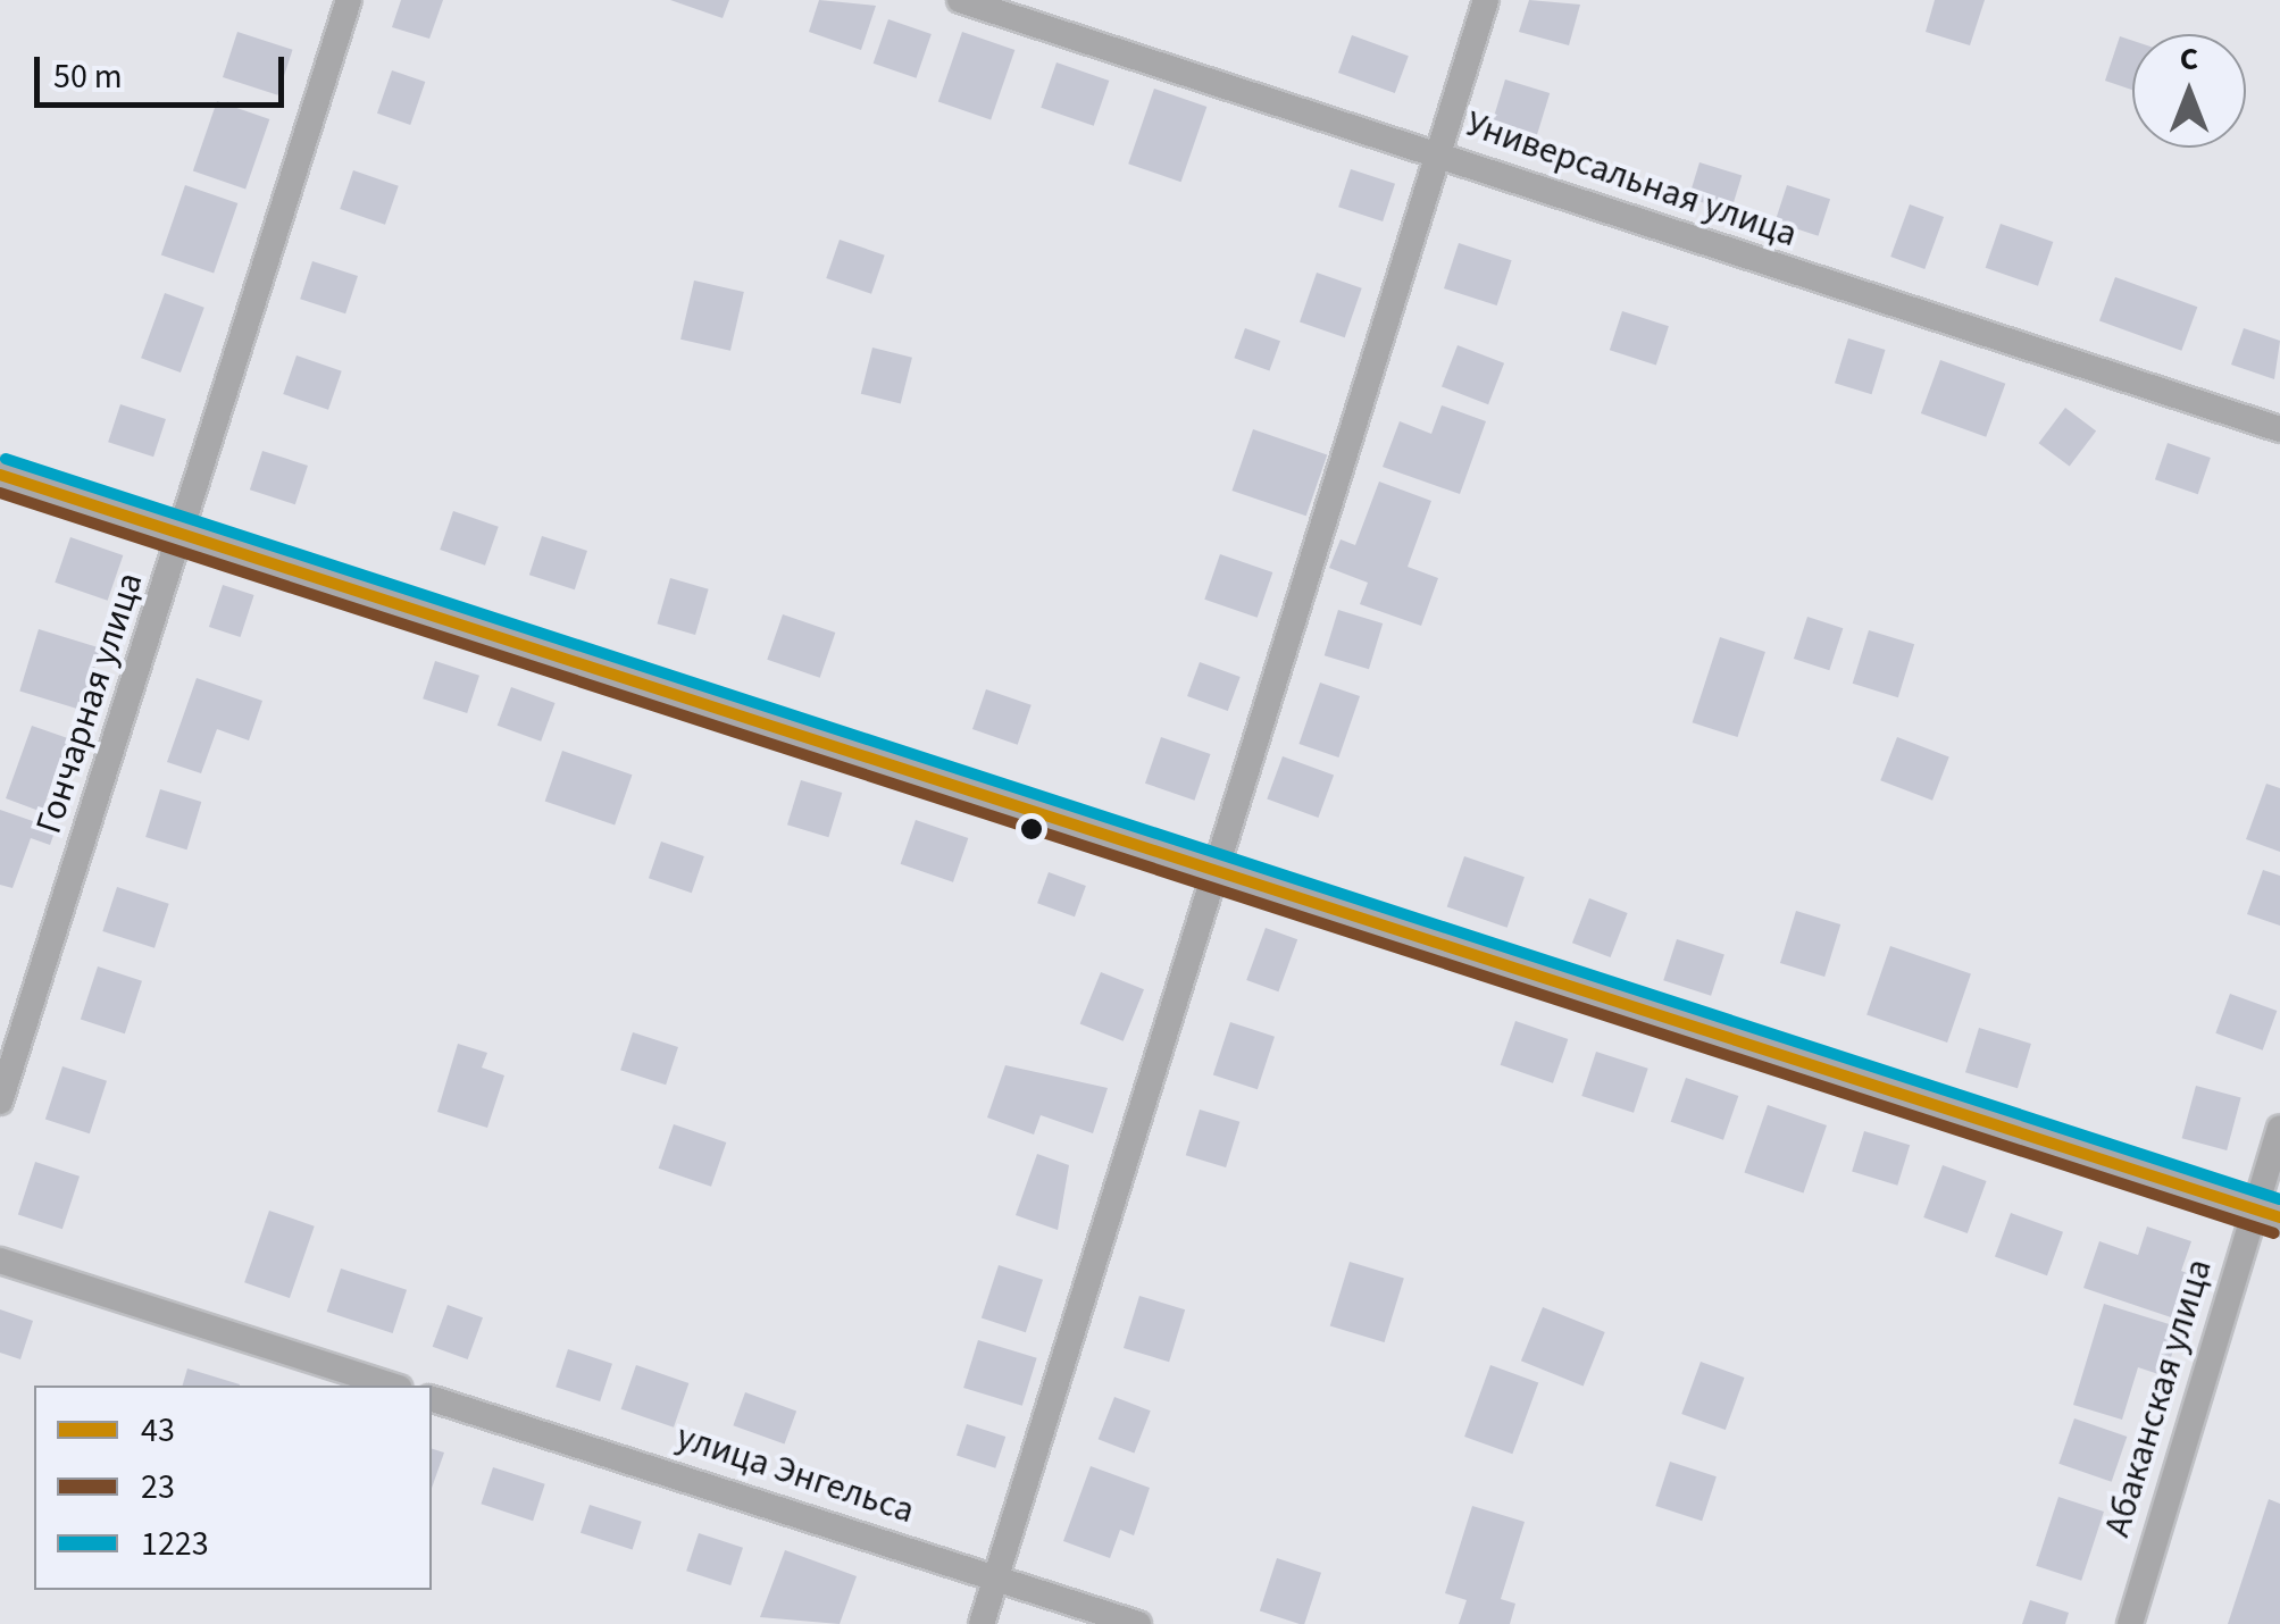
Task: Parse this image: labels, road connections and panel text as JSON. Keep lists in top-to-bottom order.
{
  "streets": {
    "street": [
      "Универсальная улица",
      "Гончарная улица",
      "Абаканская улица",
      "улица Энгельса"
    ]
  },
  "lines": ["transit line 1223", "transit line 43", "transit line 23"],
  "legend": ["43", "23", "1223"],
  "scale_bar": "50 m",
  "north": "top"
}
